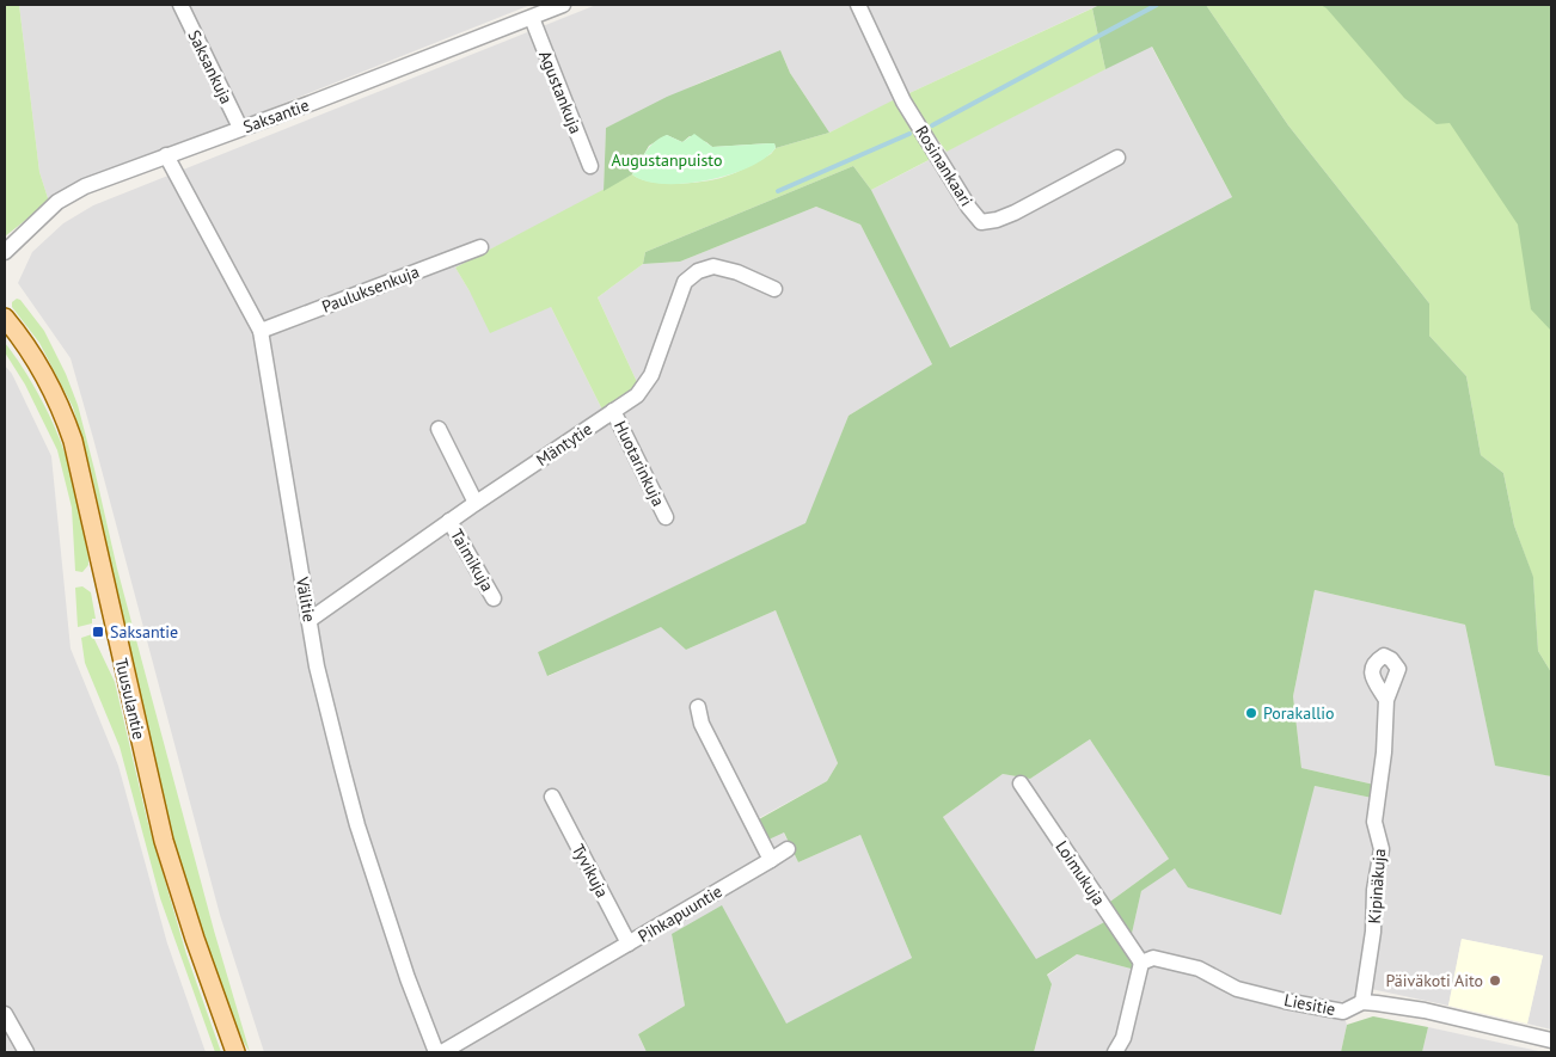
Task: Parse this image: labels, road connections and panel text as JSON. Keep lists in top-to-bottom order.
{
  "streets": {
    "main road": ["Tuusulantie"],
    "street": [
      "Saksankuja",
      "Agustankuja",
      "Saksantie",
      "Rosinankaari",
      "Pauluksenkuja",
      "Mäntytie",
      "Huotarinkuja",
      "Taimikuja",
      "Välitie",
      "Tyvikuja",
      "Loimukuja",
      "Kipinäkuja",
      "Pihkapuuntie",
      "Liesitie"
    ]
  },
  "crossings": [
    ["Saksankuja", "Saksantie"],
    ["Agustankuja", "Saksantie"],
    ["Saksantie", "Välitie"],
    ["Pauluksenkuja", "Välitie"],
    ["Mäntytie", "Huotarinkuja"],
    ["Mäntytie", "Taimikuja"],
    ["Mäntytie", "Välitie"],
    ["Tyvikuja", "Pihkapuuntie"],
    ["Loimukuja", "Liesitie"],
    ["Kipinäkuja", "Liesitie"]
  ],
  "parks": ["Augustanpuisto"],
  "places": {
    "transit": ["Saksantie"],
    "other": ["Porakallio", "Päiväkoti Aito"]
  }
}
